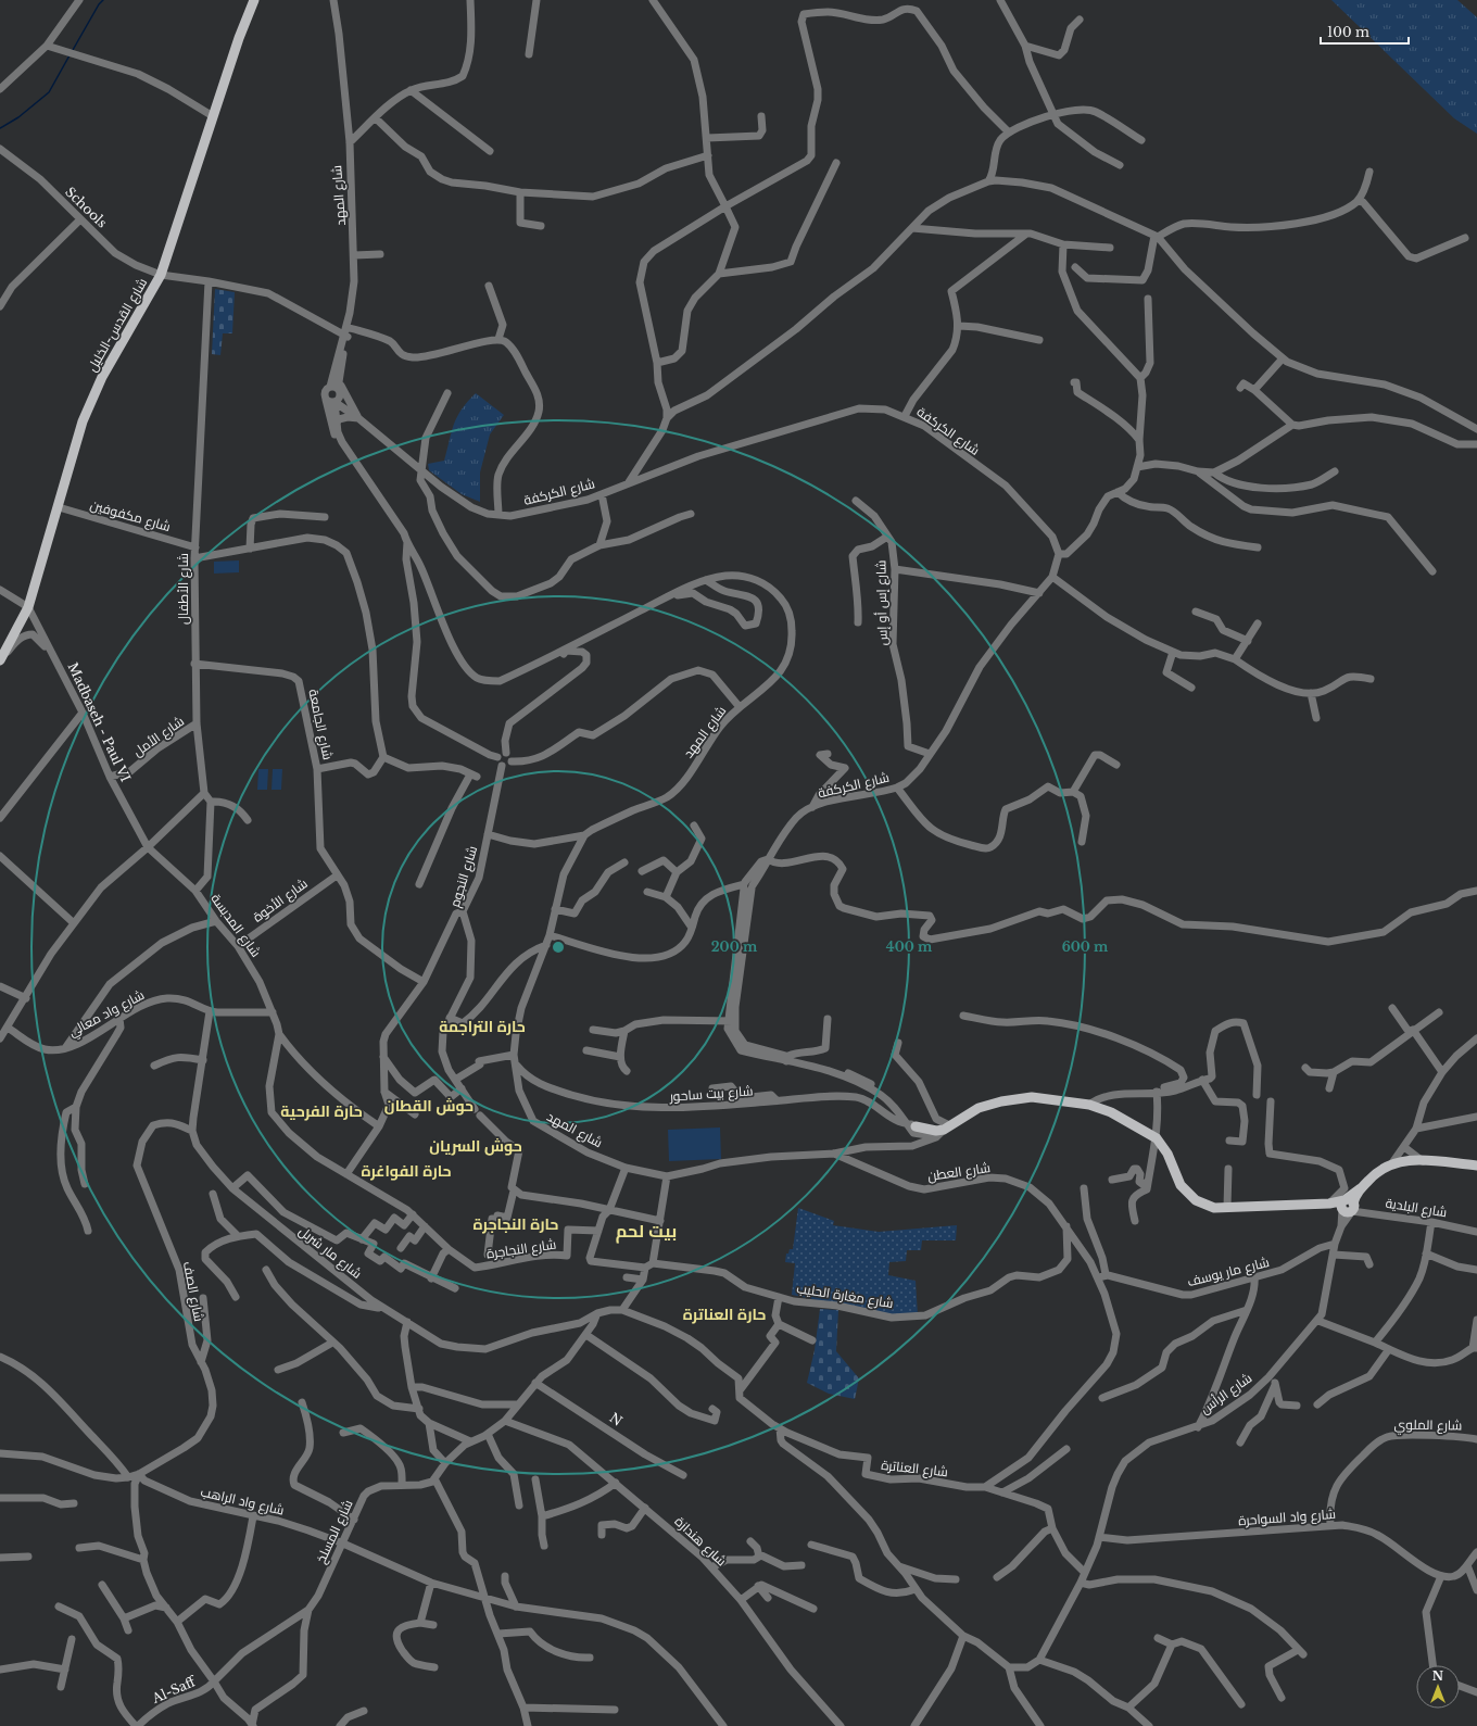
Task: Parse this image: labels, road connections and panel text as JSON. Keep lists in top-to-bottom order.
{
  "streets": {
    "main road": ["شارع القدس-الخليل"],
    "street": [
      "شارع المهد",
      "Schools",
      "شارع الكركفة",
      "شارع مكفوفين",
      "شارع الأطفال",
      "شارع إس أو إس",
      "Madbaseh - Paul VI",
      "شارع الجامعة",
      "شارع الأمل",
      "شارع النجوم",
      "شارع الأخوة",
      "شارع المدبسة",
      "شارع واد معالي",
      "شارع بيت ساحور",
      "شارع العطن",
      "شارع البلدية",
      "شارع النجاجرة",
      "شارع مار شربل",
      "شارع مار يوسف",
      "شارع الصف",
      "شارع مغارة الحليب",
      "شارع الرأس",
      "N",
      "شارع الملوي",
      "شارع العناترة",
      "شارع واد الراهب",
      "شارع واد السواحرة",
      "شارع المسلخ",
      "شارع هندازة",
      "Al-Saff"
    ]
  },
  "crossings": [
    ["شارع المهد", "Schools"],
    ["شارع المهد", "شارع الكركفة"],
    ["شارع المهد", "شارع بيت ساحور"],
    ["Schools", "شارع القدس-الخليل"],
    ["Schools", "شارع الأطفال"],
    ["شارع القدس-الخليل", "شارع مكفوفين"],
    ["شارع القدس-الخليل", "Madbaseh - Paul VI"],
    ["شارع الكركفة", "شارع إس أو إس"],
    ["شارع مكفوفين", "شارع الأطفال"],
    ["شارع الأطفال", "شارع الجامعة"],
    ["شارع الأطفال", "شارع الأمل"],
    ["Madbaseh - Paul VI", "شارع الأمل"],
    ["Madbaseh - Paul VI", "شارع المدبسة"],
    ["شارع الجامعة", "شارع الأخوة"],
    ["شارع الأخوة", "شارع المدبسة"],
    ["شارع المدبسة", "شارع واد معالي"],
    ["شارع المدبسة", "شارع النجاجرة"],
    ["شارع واد معالي", "شارع مار شربل"],
    ["شارع العطن", "شارع مار يوسف"],
    ["شارع العطن", "شارع مغارة الحليب"],
    ["شارع البلدية", "شارع الرأس"],
    ["شارع مار شربل", "شارع الصف"],
    ["شارع مار شربل", "شارع العناترة"],
    ["شارع مار يوسف", "شارع الرأس"],
    ["شارع الصف", "شارع واد الراهب"],
    ["شارع الرأس", "شارع واد السواحرة"],
    ["شارع الملوي", "شارع واد السواحرة"],
    ["شارع واد الراهب", "شارع المسلخ"],
    ["شارع المسلخ", "Al-Saff"]
  ],
  "districts": [
    "حارة التراجمة",
    "حوش القطان",
    "حارة الفرحية",
    "حوش السريان",
    "حارة الفواغرة",
    "حارة النجاجرة",
    "بيت لحم",
    "حارة العناترة"
  ],
  "scale_bar": "100 m",
  "north": "top",
  "rings": ["200 m", "400 m", "600 m"]
}
